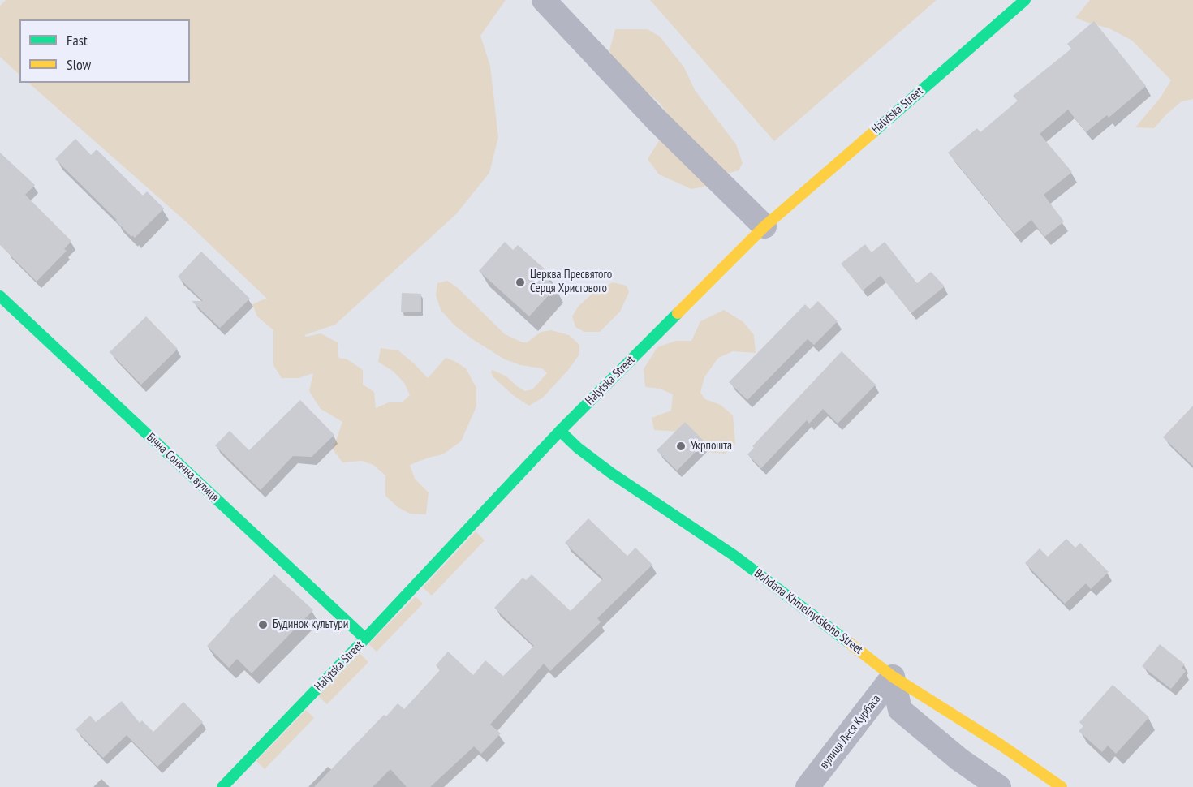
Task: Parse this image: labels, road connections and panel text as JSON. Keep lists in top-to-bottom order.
{
  "streets": {
    "street": [
      "Halytska Street",
      "Бічна Сонячна вулиця",
      "Bohdana Khmelnytskoho Street",
      "вулиця Леся Курбаса"
    ]
  },
  "crossings": [
    ["Halytska Street", "Бічна Сонячна вулиця"],
    ["Halytska Street", "Bohdana Khmelnytskoho Street"],
    ["Bohdana Khmelnytskoho Street", "вулиця Леся Курбаса"]
  ],
  "places": ["Церква Пресвятого Серця Христового", "Укрпошта", "Будинок культури"],
  "legend": ["Fast", "Slow"]
}
